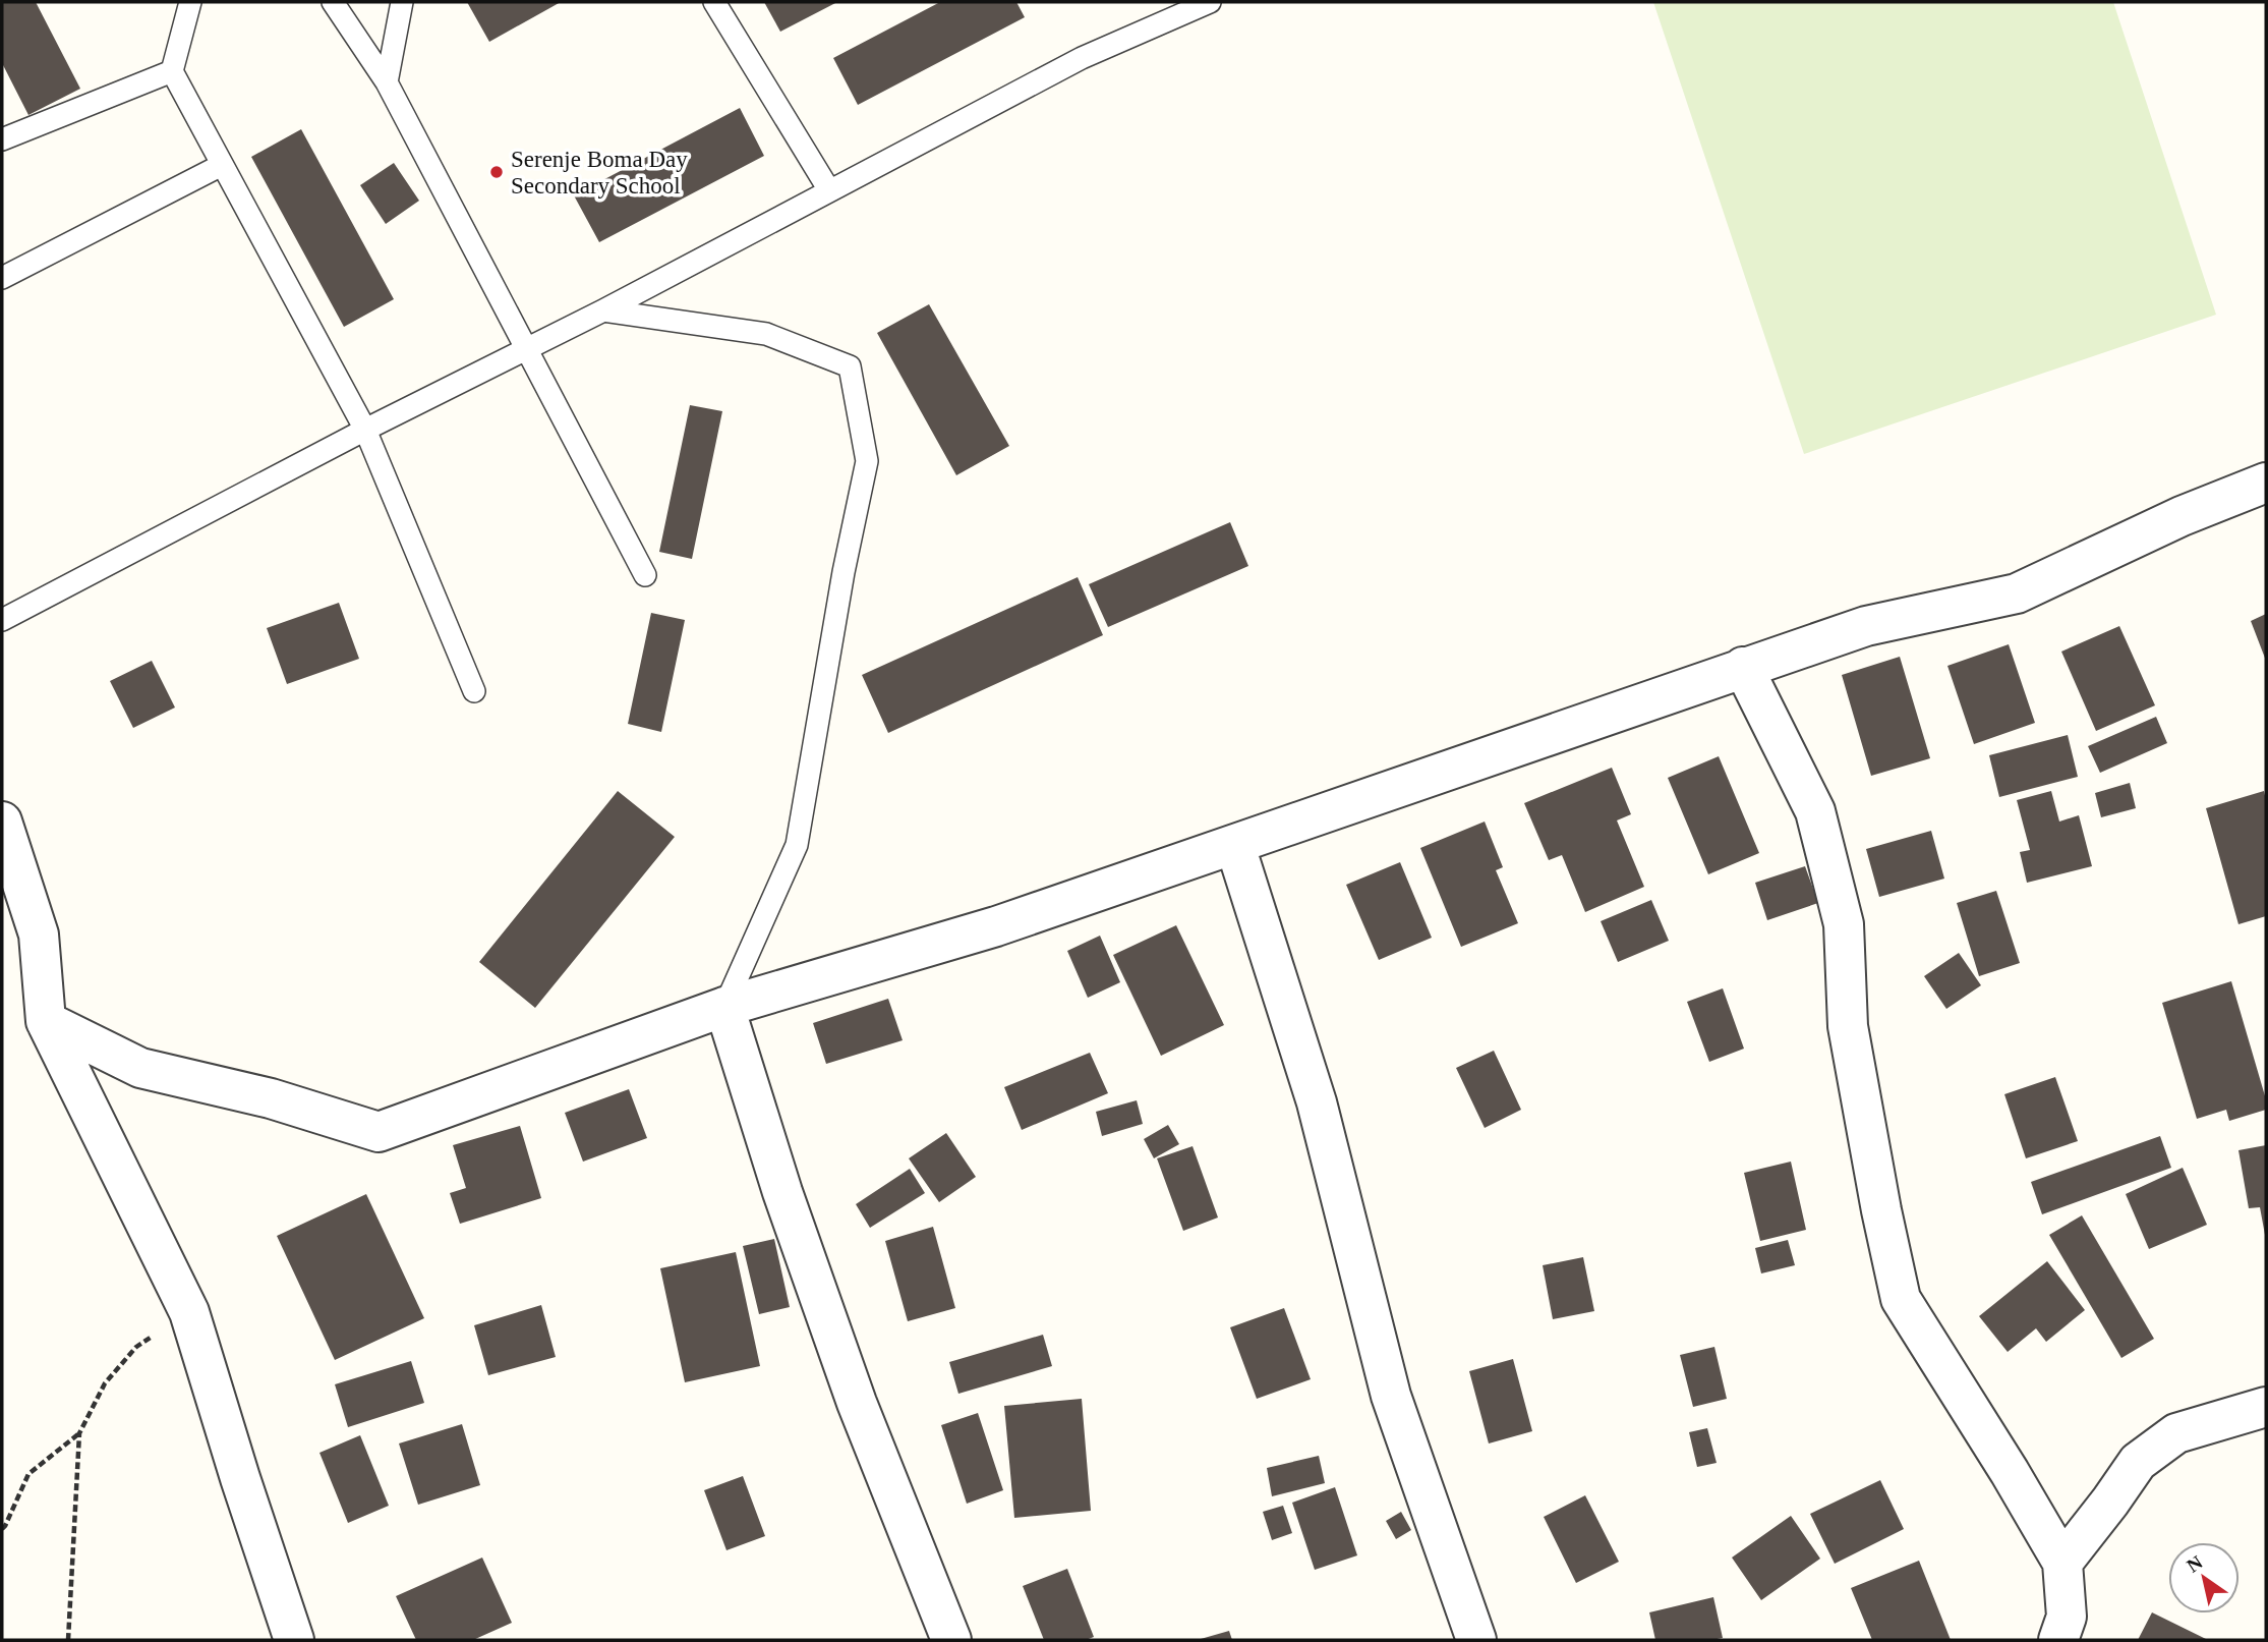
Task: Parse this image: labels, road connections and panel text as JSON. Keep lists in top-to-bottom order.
{
  "places": ["Serenje Boma Day Secondary School"],
  "north": "top left"
}
